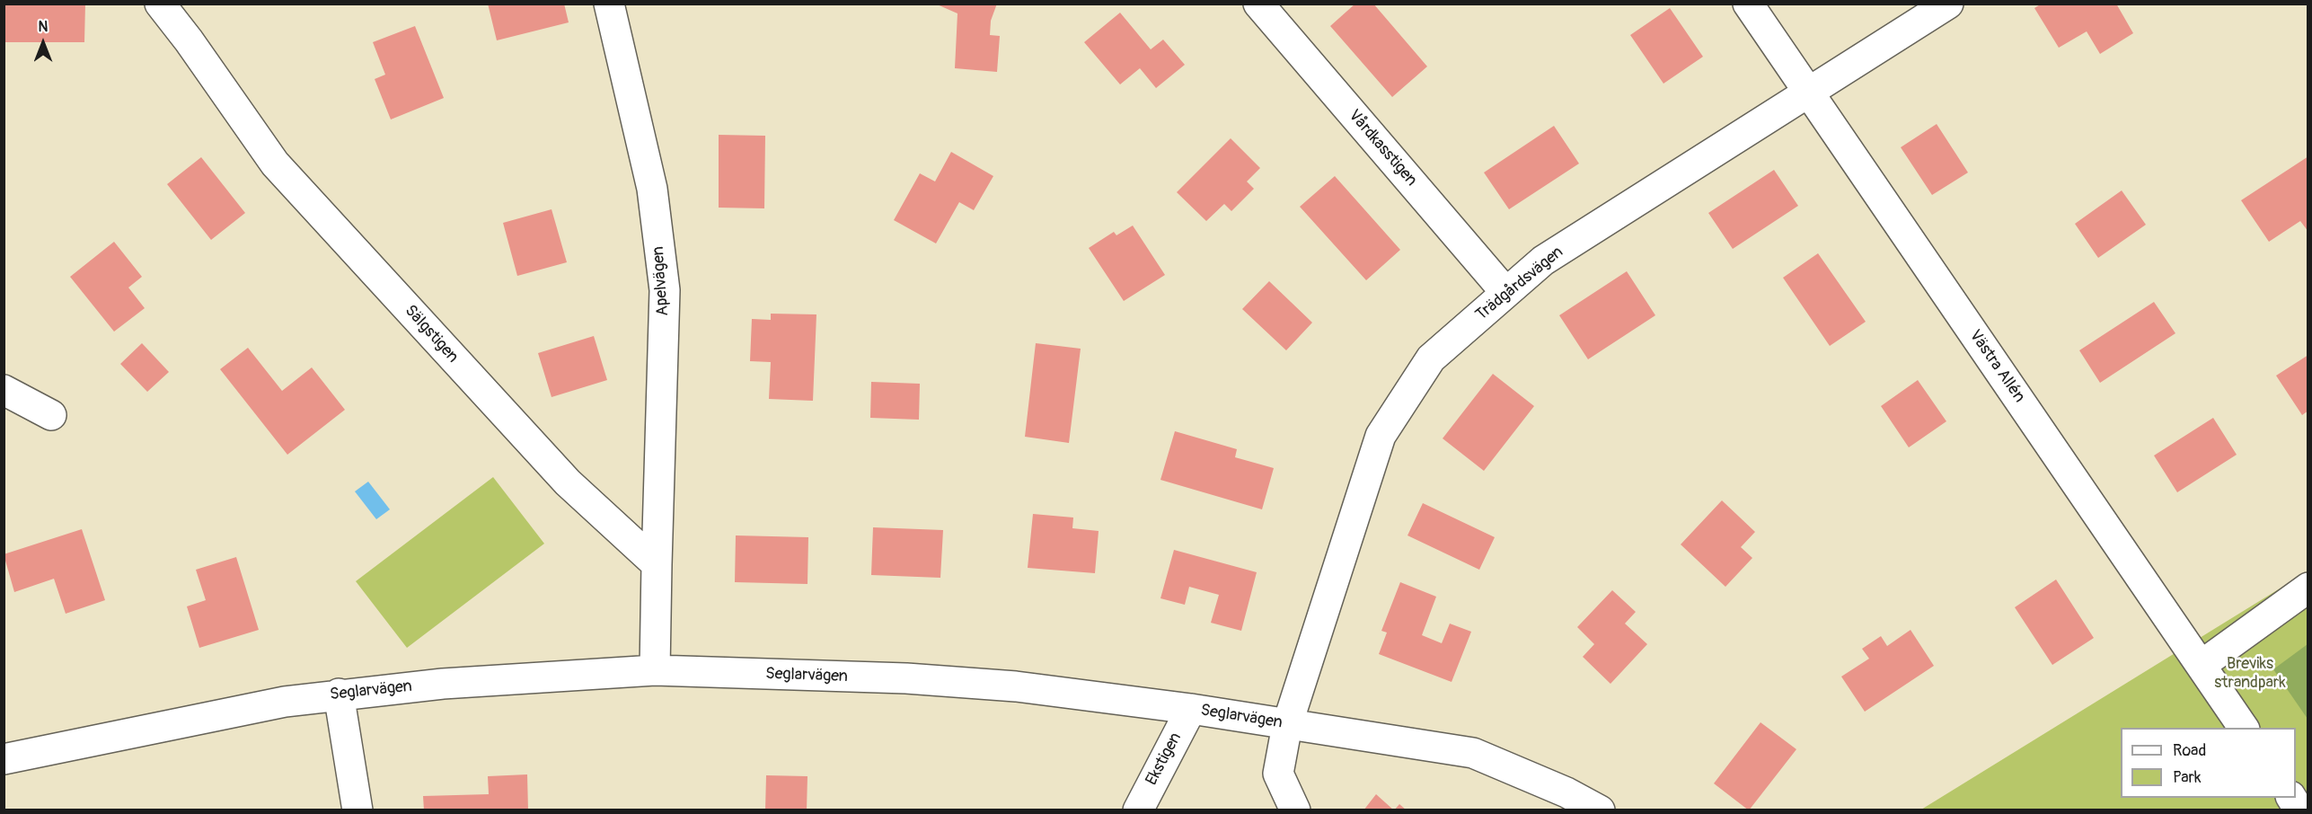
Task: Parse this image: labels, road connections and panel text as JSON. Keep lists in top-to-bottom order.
{
  "streets": {
    "street": [
      "Vårdkasstigen",
      "Apelvägen",
      "Trädgårdsvägen",
      "Sälgstigen",
      "Västra Allén",
      "Seglarvägen",
      "Ekstigen"
    ]
  },
  "crossings": [
    ["Vårdkasstigen", "Trädgårdsvägen"],
    ["Apelvägen", "Sälgstigen"],
    ["Trädgårdsvägen", "Västra Allén"],
    ["Trädgårdsvägen", "Seglarvägen"],
    ["Seglarvägen", "Ekstigen"]
  ],
  "parks": ["Breviks strandpark"],
  "legend": ["Road", "Park"],
  "north": "top"
}
